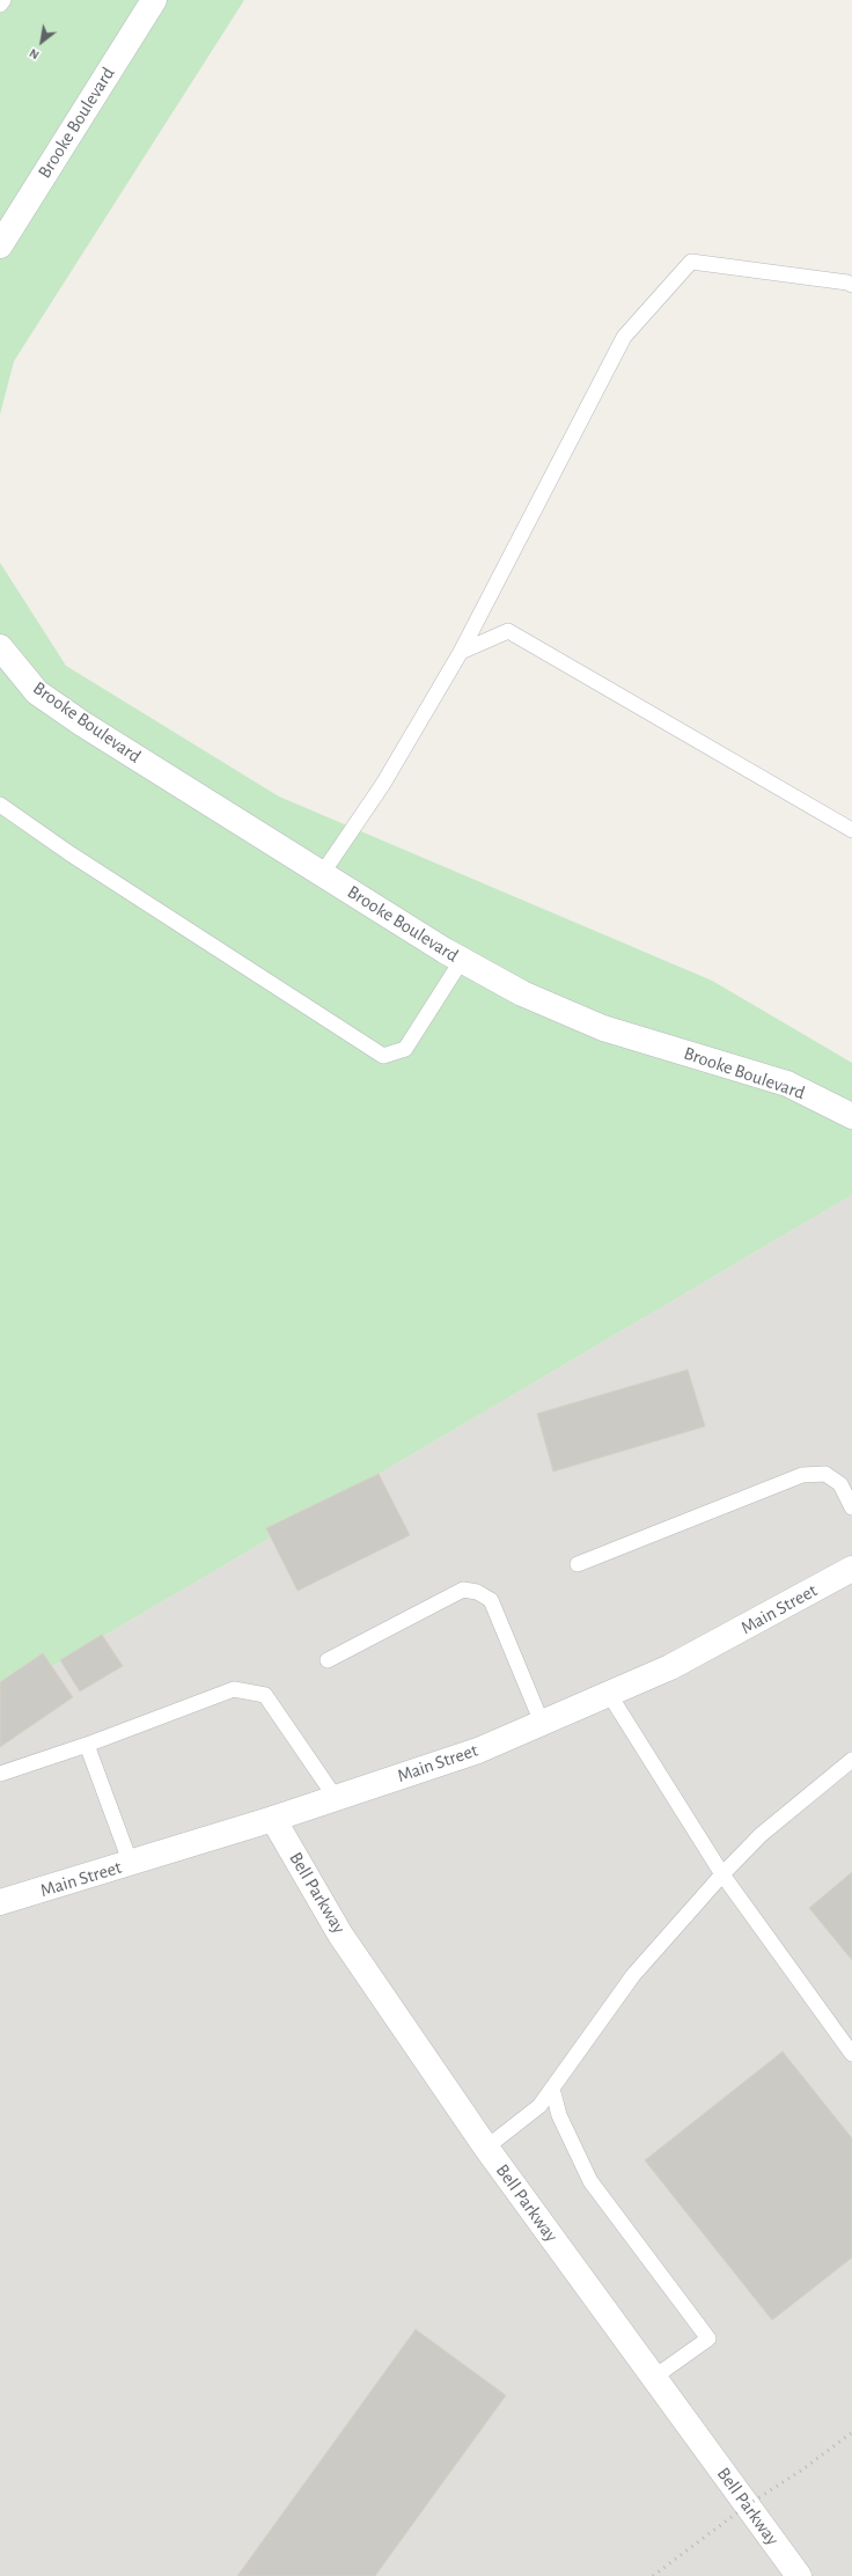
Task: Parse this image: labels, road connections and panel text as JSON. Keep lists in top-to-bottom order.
{
  "streets": {
    "street": ["Brooke Boulevard", "Main Street", "Bell Parkway"]
  },
  "crossings": [
    ["Main Street", "Bell Parkway"]
  ],
  "north": "bottom left"
}
